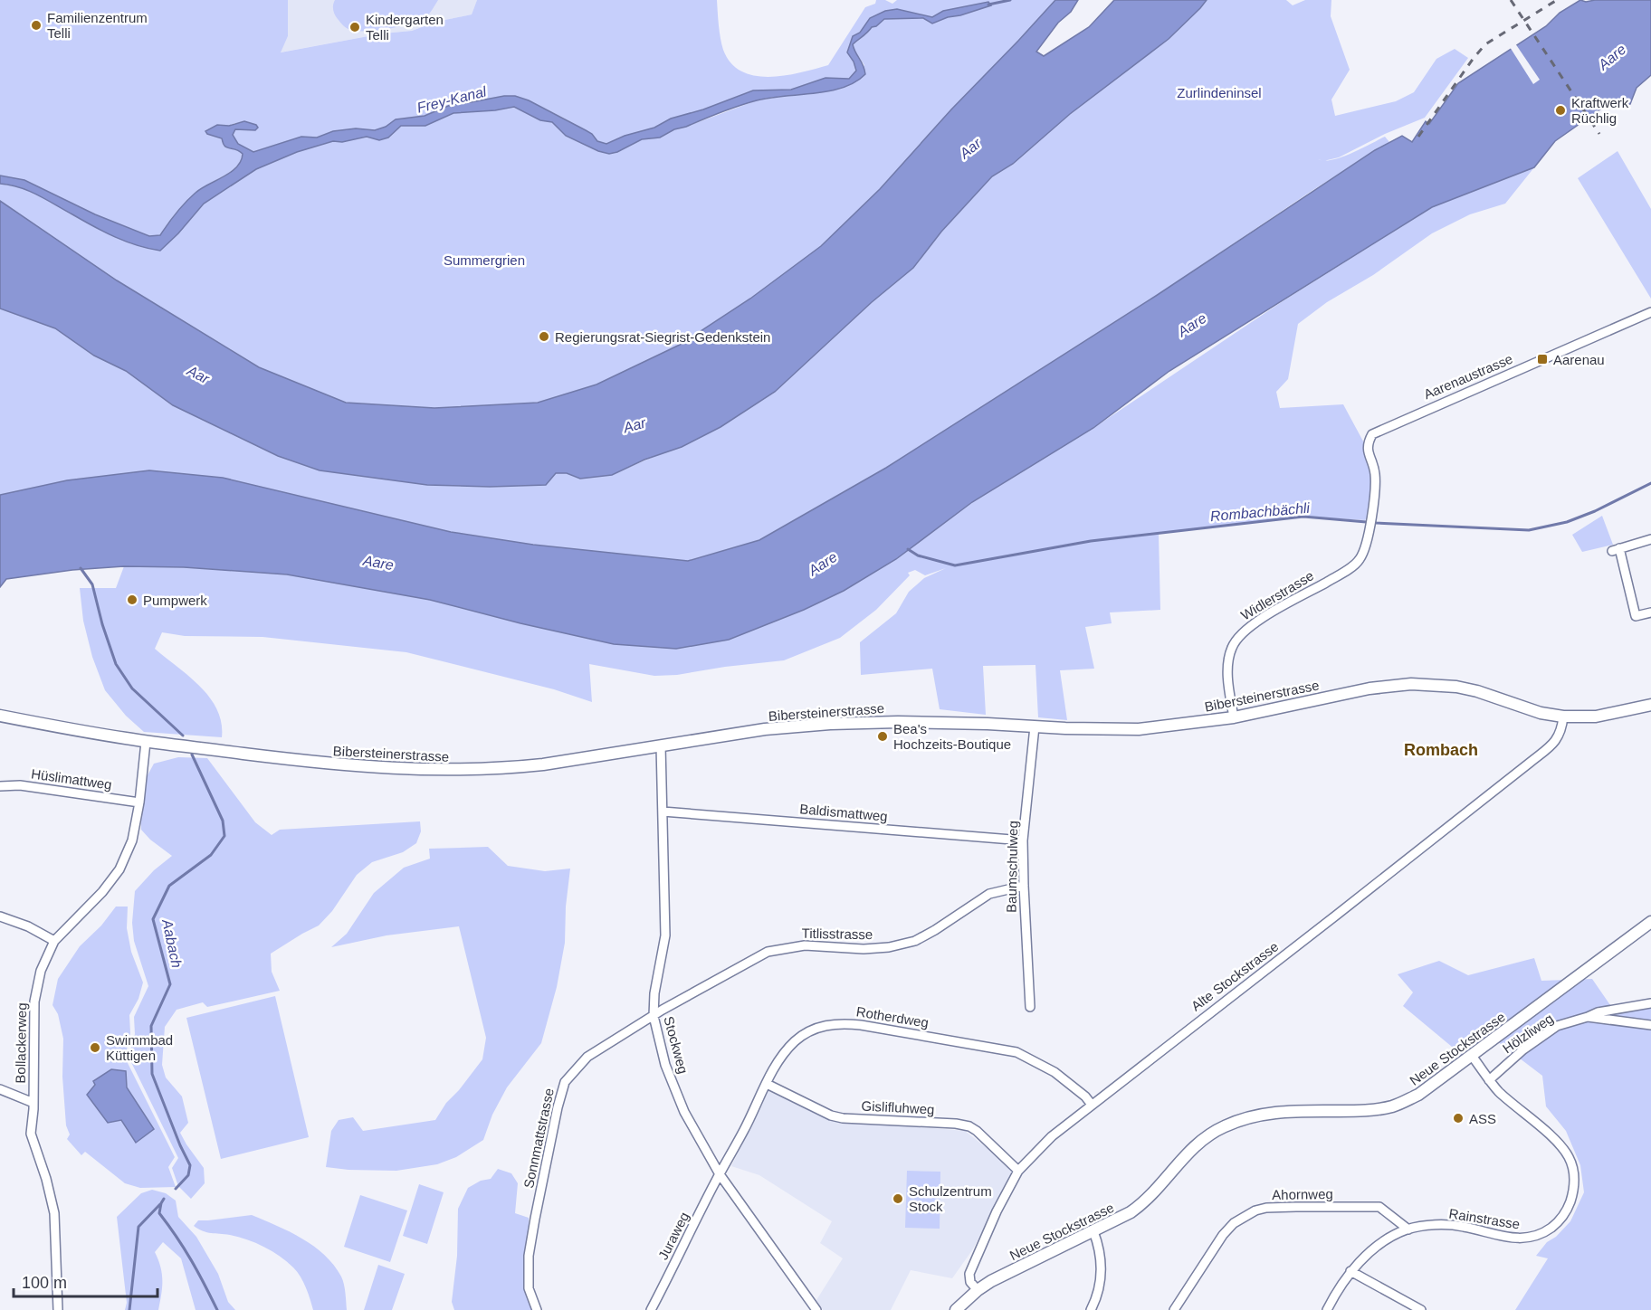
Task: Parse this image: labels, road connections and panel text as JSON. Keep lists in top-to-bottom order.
{
  "streets": {
    "main road": ["Bibersteinerstrasse", "Neue Stockstrasse"],
    "street": [
      "Aarenaustrasse",
      "Widlerstrasse",
      "Hüslimattweg",
      "Baldismattweg",
      "Baumschulweg",
      "Titlisstrasse",
      "Alte Stockstrasse",
      "Rotherdweg",
      "Hölzliweg",
      "Bollackerweg",
      "Stockweg",
      "Gislifluhweg",
      "Sonnmattstrasse",
      "Ahornweg",
      "Rainstrasse",
      "Juraweg"
    ]
  },
  "crossings": [
    ["Aarenaustrasse", "Widlerstrasse"],
    ["Widlerstrasse", "Bibersteinerstrasse"],
    ["Bibersteinerstrasse", "Baumschulweg"],
    ["Bibersteinerstrasse", "Alte Stockstrasse"],
    ["Bibersteinerstrasse", "Bollackerweg"],
    ["Bibersteinerstrasse", "Stockweg"],
    ["Hüslimattweg", "Bollackerweg"],
    ["Baldismattweg", "Baumschulweg"],
    ["Baldismattweg", "Stockweg"],
    ["Baumschulweg", "Titlisstrasse"],
    ["Titlisstrasse", "Stockweg"],
    ["Titlisstrasse", "Sonnmattstrasse"],
    ["Alte Stockstrasse", "Rotherdweg"],
    ["Alte Stockstrasse", "Neue Stockstrasse"],
    ["Alte Stockstrasse", "Gislifluhweg"],
    ["Rotherdweg", "Stockweg"],
    ["Rotherdweg", "Gislifluhweg"],
    ["Rotherdweg", "Juraweg"],
    ["Hölzliweg", "Rainstrasse"],
    ["Stockweg", "Sonnmattstrasse"],
    ["Stockweg", "Juraweg"],
    ["Neue Stockstrasse", "Rainstrasse"],
    ["Ahornweg", "Rainstrasse"]
  ],
  "districts": ["Rombach"],
  "water": [
    "Aare",
    "Frey-Kanal",
    "Aar",
    "Rombachbächli",
    "Aabach"
  ],
  "parks": ["Zurlindeninsel", "Summergrien"],
  "places": {
    "other": [
      "Familienzentrum Telli",
      "Kindergarten Telli",
      "Kraftwerk Rüchlig",
      "Regierungsrat-Siegrist-Gedenkstein",
      "Pumpwerk",
      "Bea's Hochzeits-Boutique",
      "Swimmbad Küttigen",
      "ASS",
      "Schulzentrum Stock"
    ],
    "transit": ["Aarenau"]
  },
  "scale_bar": "100 m"
}
